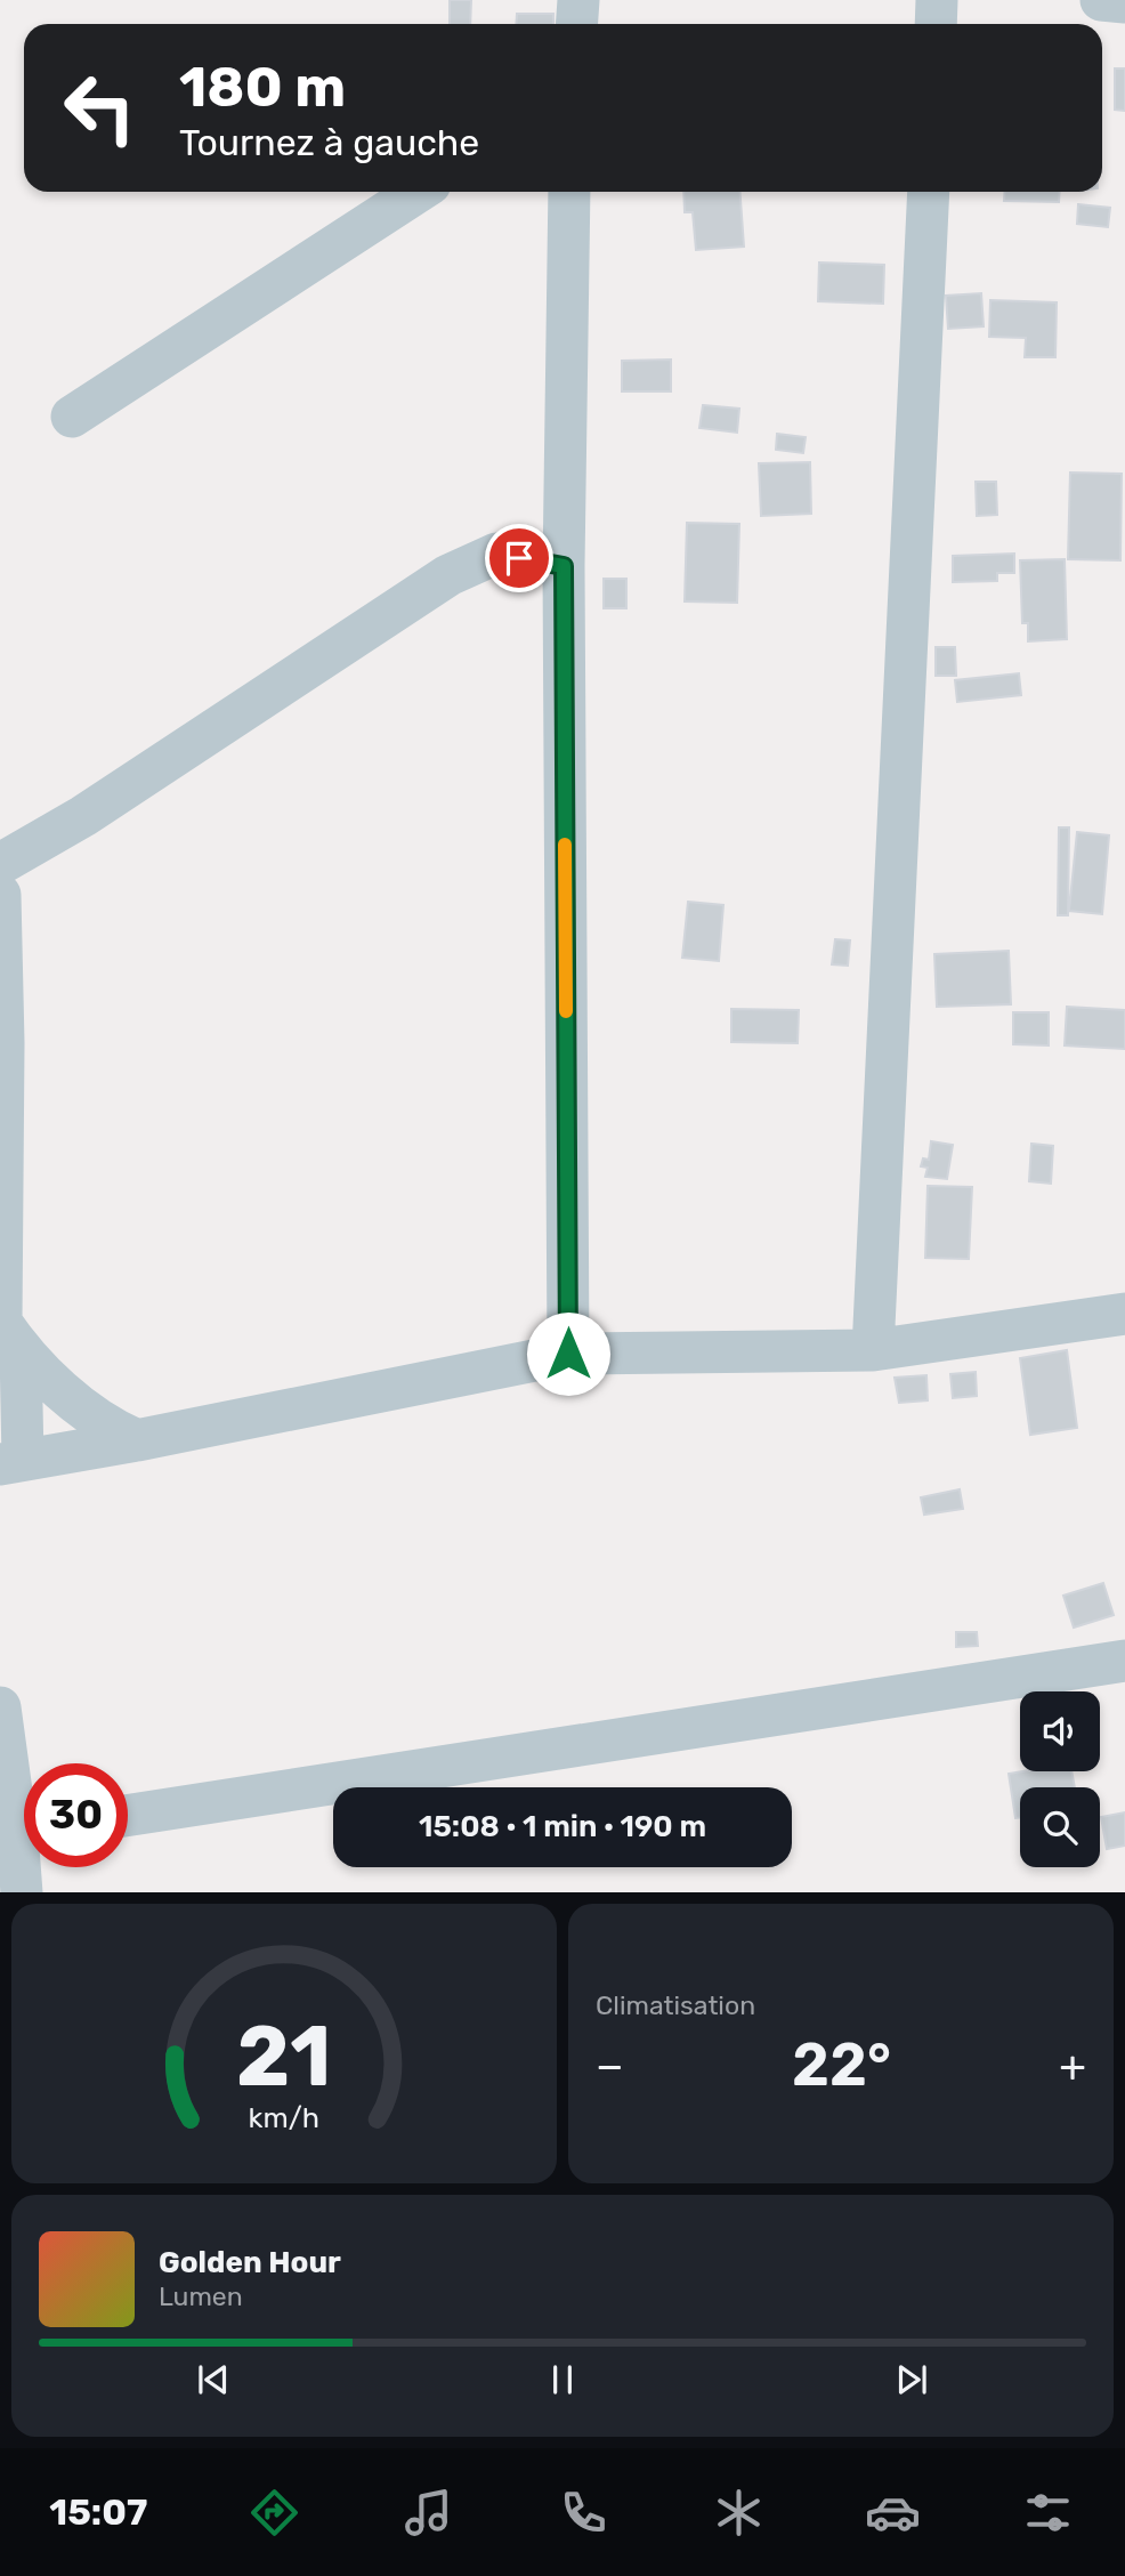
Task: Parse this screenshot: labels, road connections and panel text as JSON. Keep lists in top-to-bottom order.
{
  "page": {
    "turn": ["180 m", "Tournez à gauche"],
    "limit": "30",
    "trip": "15:08 · 1 min · 190 m",
    "tile": "Climatisation",
    "heat": ["−", "22°", "+"],
    "song": ["Golden Hour", "Lumen"],
    "tabs": "15:07",
    "gauge": ["21", "km/h"]
  }
}
